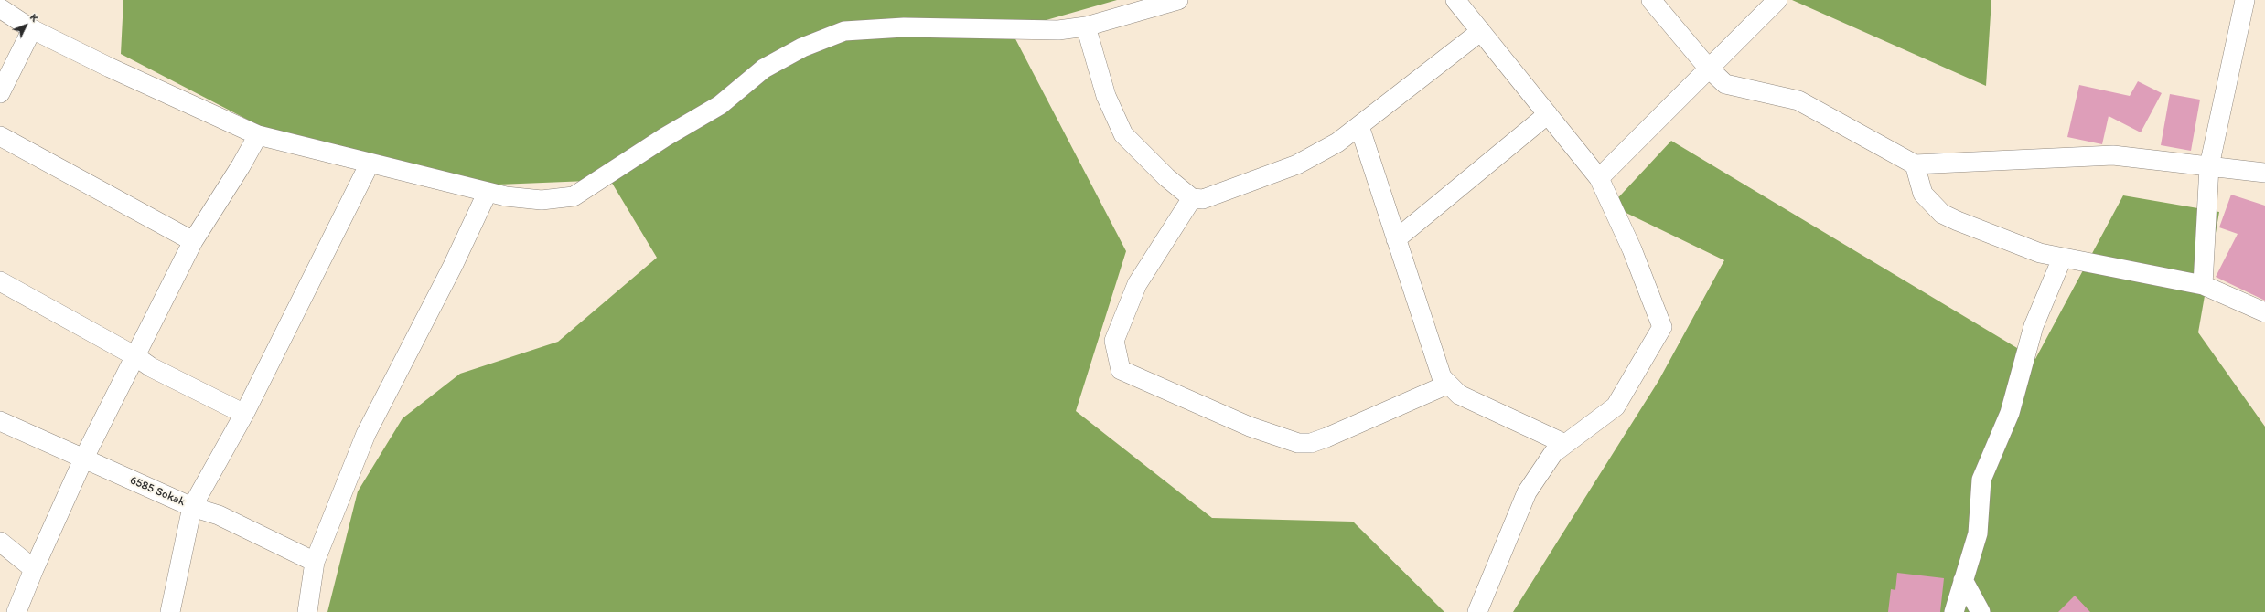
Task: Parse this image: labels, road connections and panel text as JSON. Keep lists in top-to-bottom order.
{
  "streets": {
    "street": ["6585 Sokak"]
  },
  "north": "top right"
}
